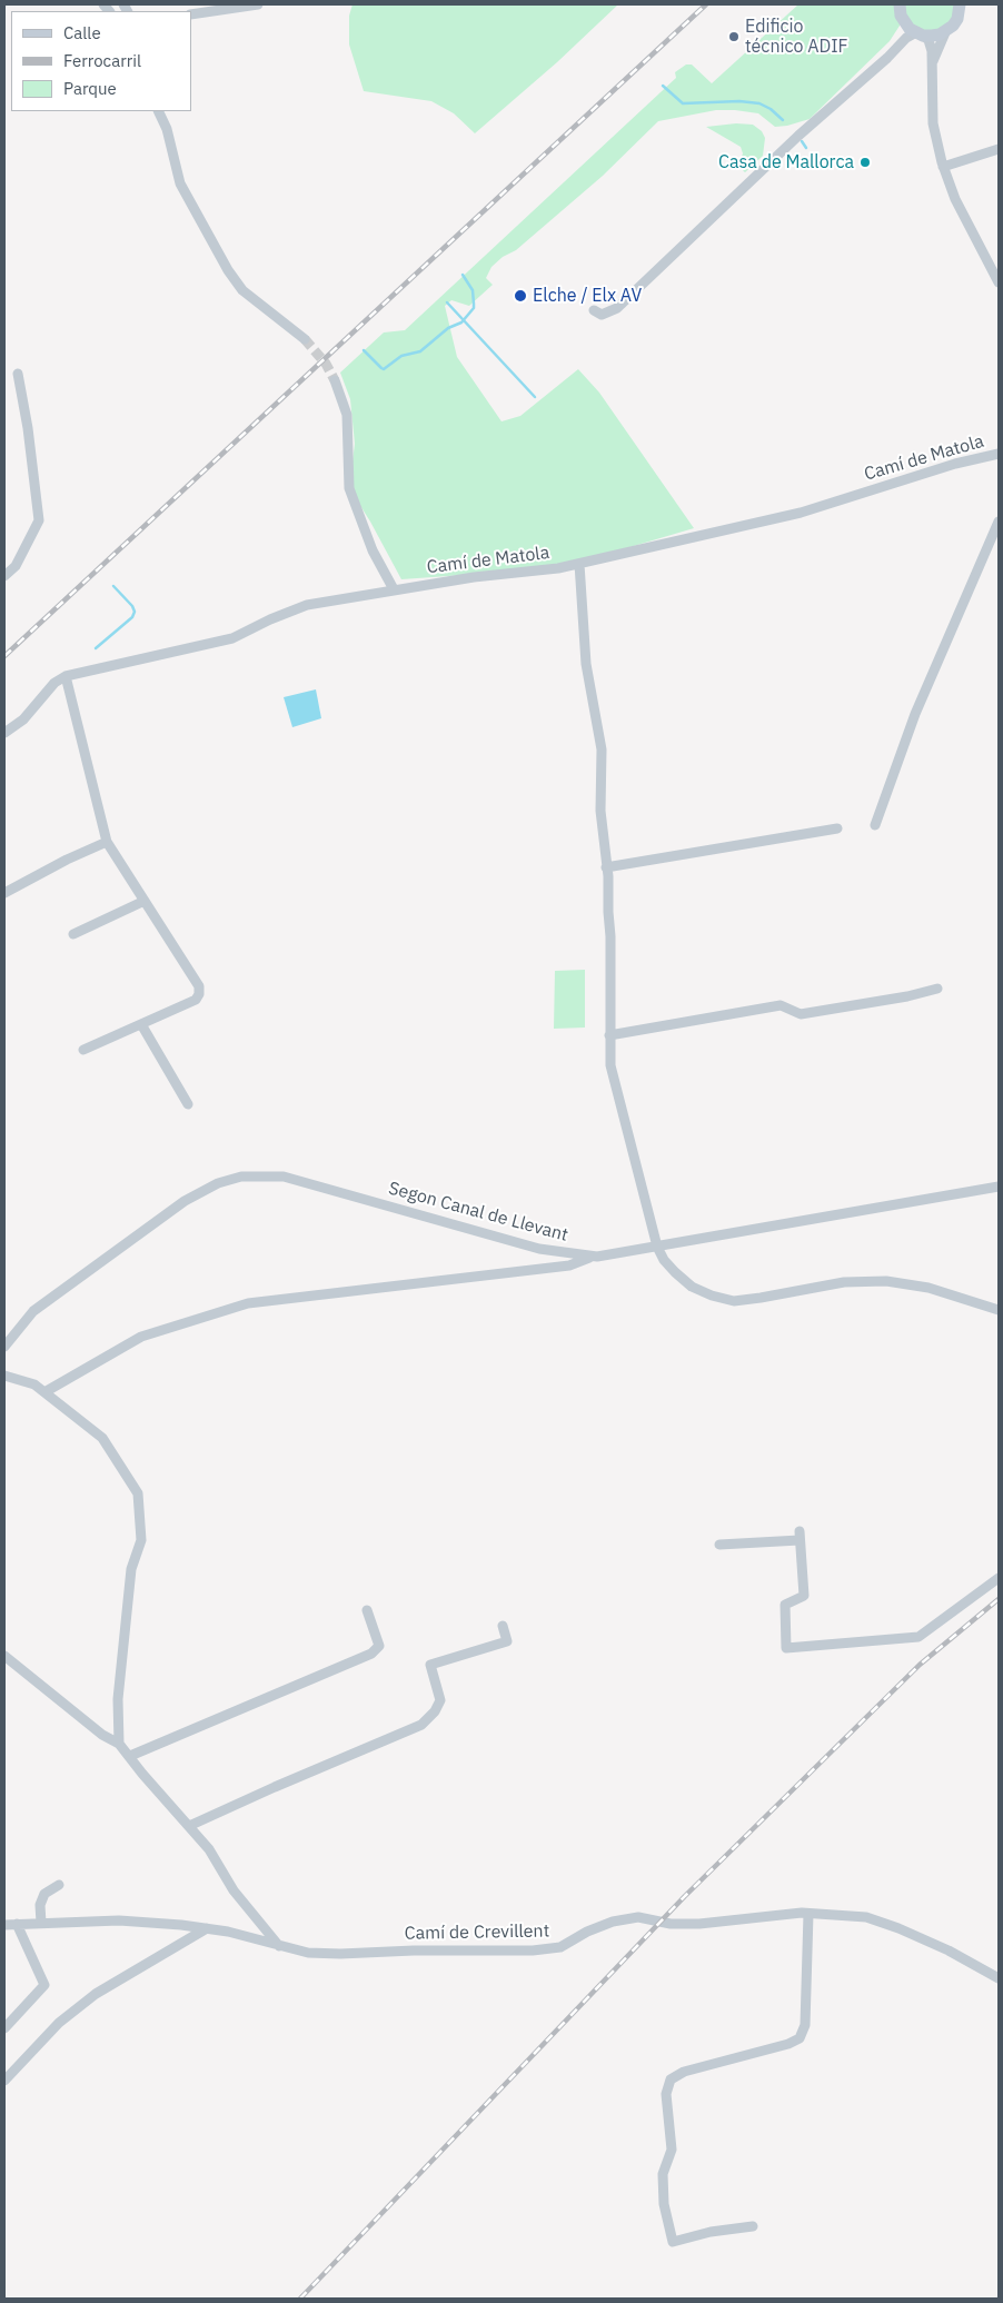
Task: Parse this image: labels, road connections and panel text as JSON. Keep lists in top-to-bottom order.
{
  "streets": {
    "street": ["Camí de Matola", "Segon Canal de Llevant", "Camí de Crevillent"]
  },
  "places": ["Edificio técnico ADIF", "Casa de Mallorca", "Elche / Elx AV"],
  "legend": ["Calle", "Ferrocarril", "Parque"]
}
